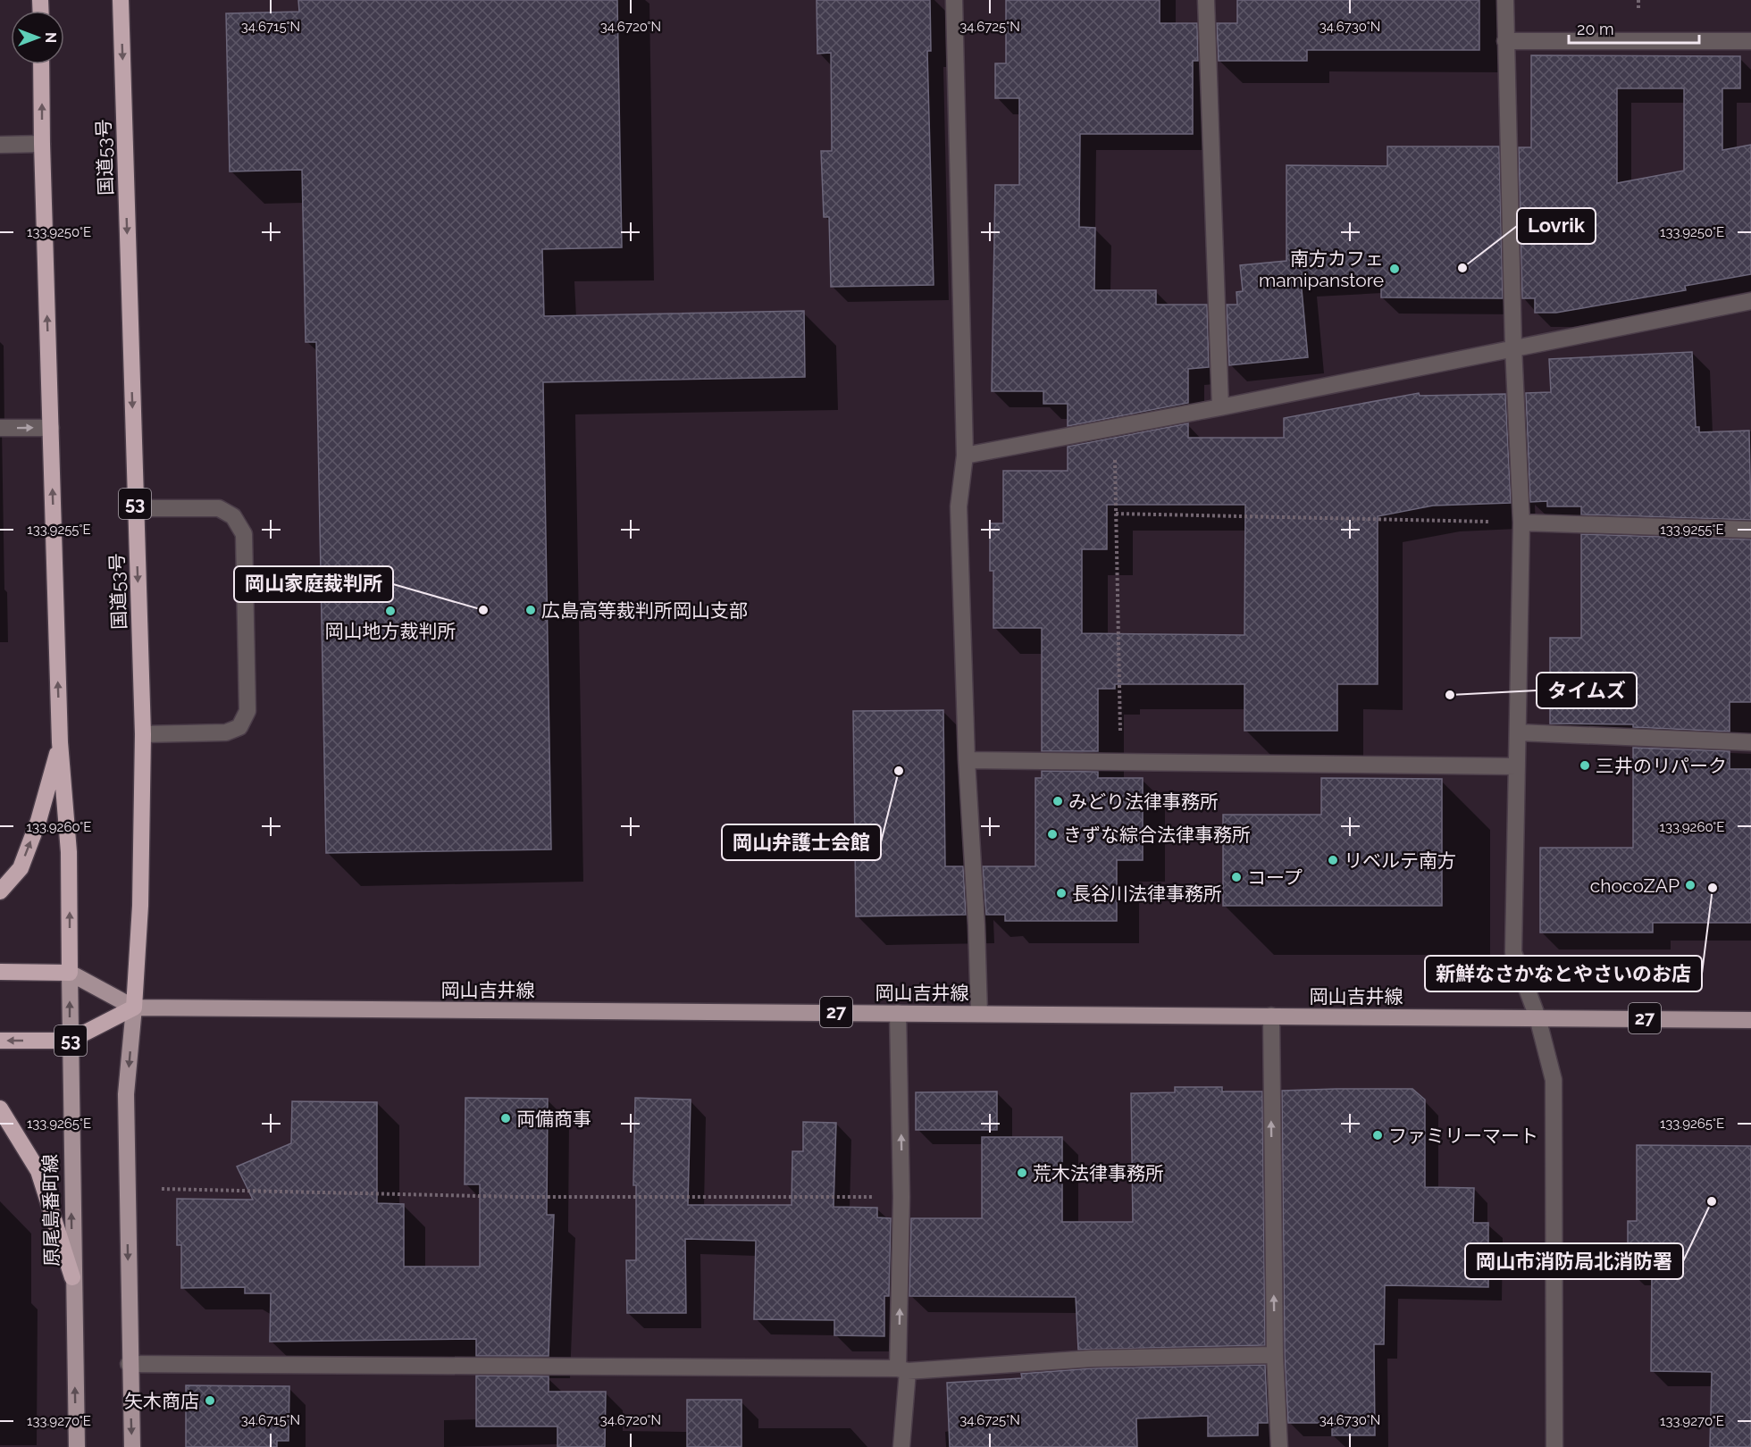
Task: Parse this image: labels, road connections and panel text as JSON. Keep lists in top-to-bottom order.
{
  "streets": {
    "highway": ["国道53号", "53"],
    "main road": ["岡山吉井線", "27", "原尾島番町線"]
  },
  "crossings": [
    ["国道53号", "53"],
    ["国道53号", "岡山吉井線"],
    ["53", "岡山吉井線"],
    ["53", "原尾島番町線"],
    ["岡山吉井線", "原尾島番町線"]
  ],
  "places": [
    "Lovrik",
    "南方カフェ mamipanstore",
    "岡山家庭裁判所",
    "広島高等裁判所岡山支部",
    "岡山地方裁判所",
    "タイムズ",
    "三井のリパーク",
    "岡山弁護士会館",
    "みどり法律事務所",
    "きずな綜合法律事務所",
    "リベルテ南方",
    "コープ",
    "chocoZAP",
    "新鮮なさかなとやさいのお店",
    "長谷川法律事務所",
    "両備商事",
    "ファミリーマート",
    "荒木法律事務所",
    "岡山市消防局北消防署",
    "矢木商店"
  ],
  "scale_bar": "20 m",
  "north": "right",
  "coordinates": [
    "34.6715°N",
    "34.6720°N",
    "34.6725°N",
    "34.6730°N",
    "133.9250°E",
    "133.9255°E",
    "133.9260°E",
    "133.9265°E",
    "133.9270°E"
  ]
}
